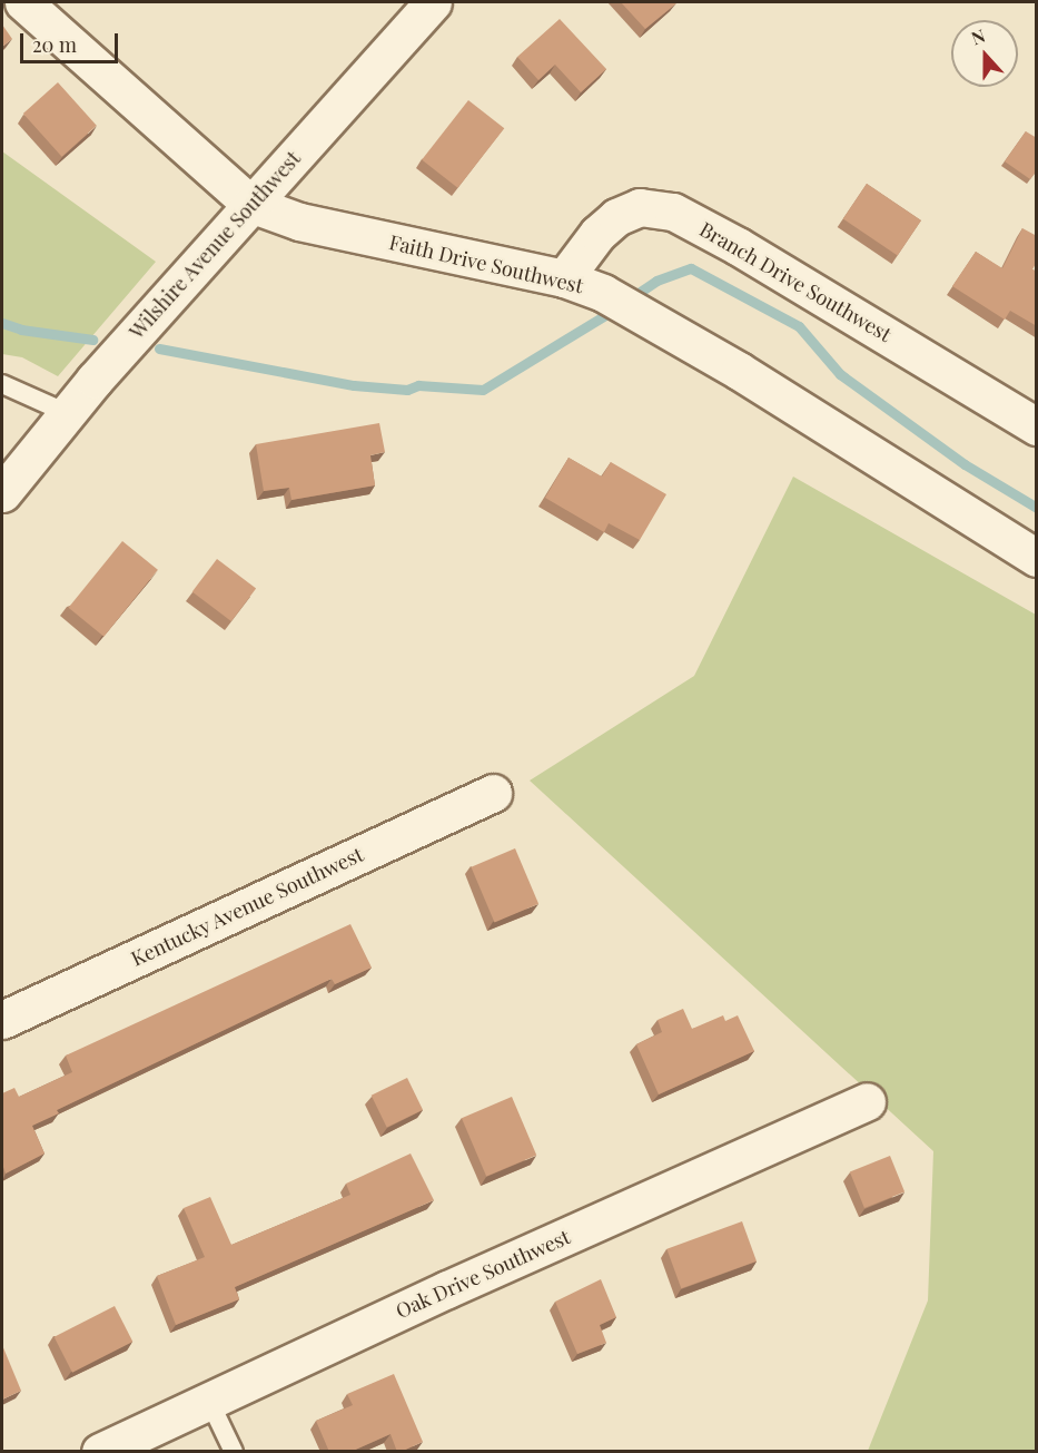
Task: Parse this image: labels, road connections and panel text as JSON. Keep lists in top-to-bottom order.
{
  "streets": {
    "street": [
      "Wilshire Avenue Southwest",
      "Faith Drive Southwest",
      "Branch Drive Southwest",
      "Kentucky Avenue Southwest",
      "Oak Drive Southwest"
    ]
  },
  "crossings": [
    ["Wilshire Avenue Southwest", "Faith Drive Southwest"],
    ["Faith Drive Southwest", "Branch Drive Southwest"]
  ],
  "scale_bar": "20 m",
  "north": "top"
}
